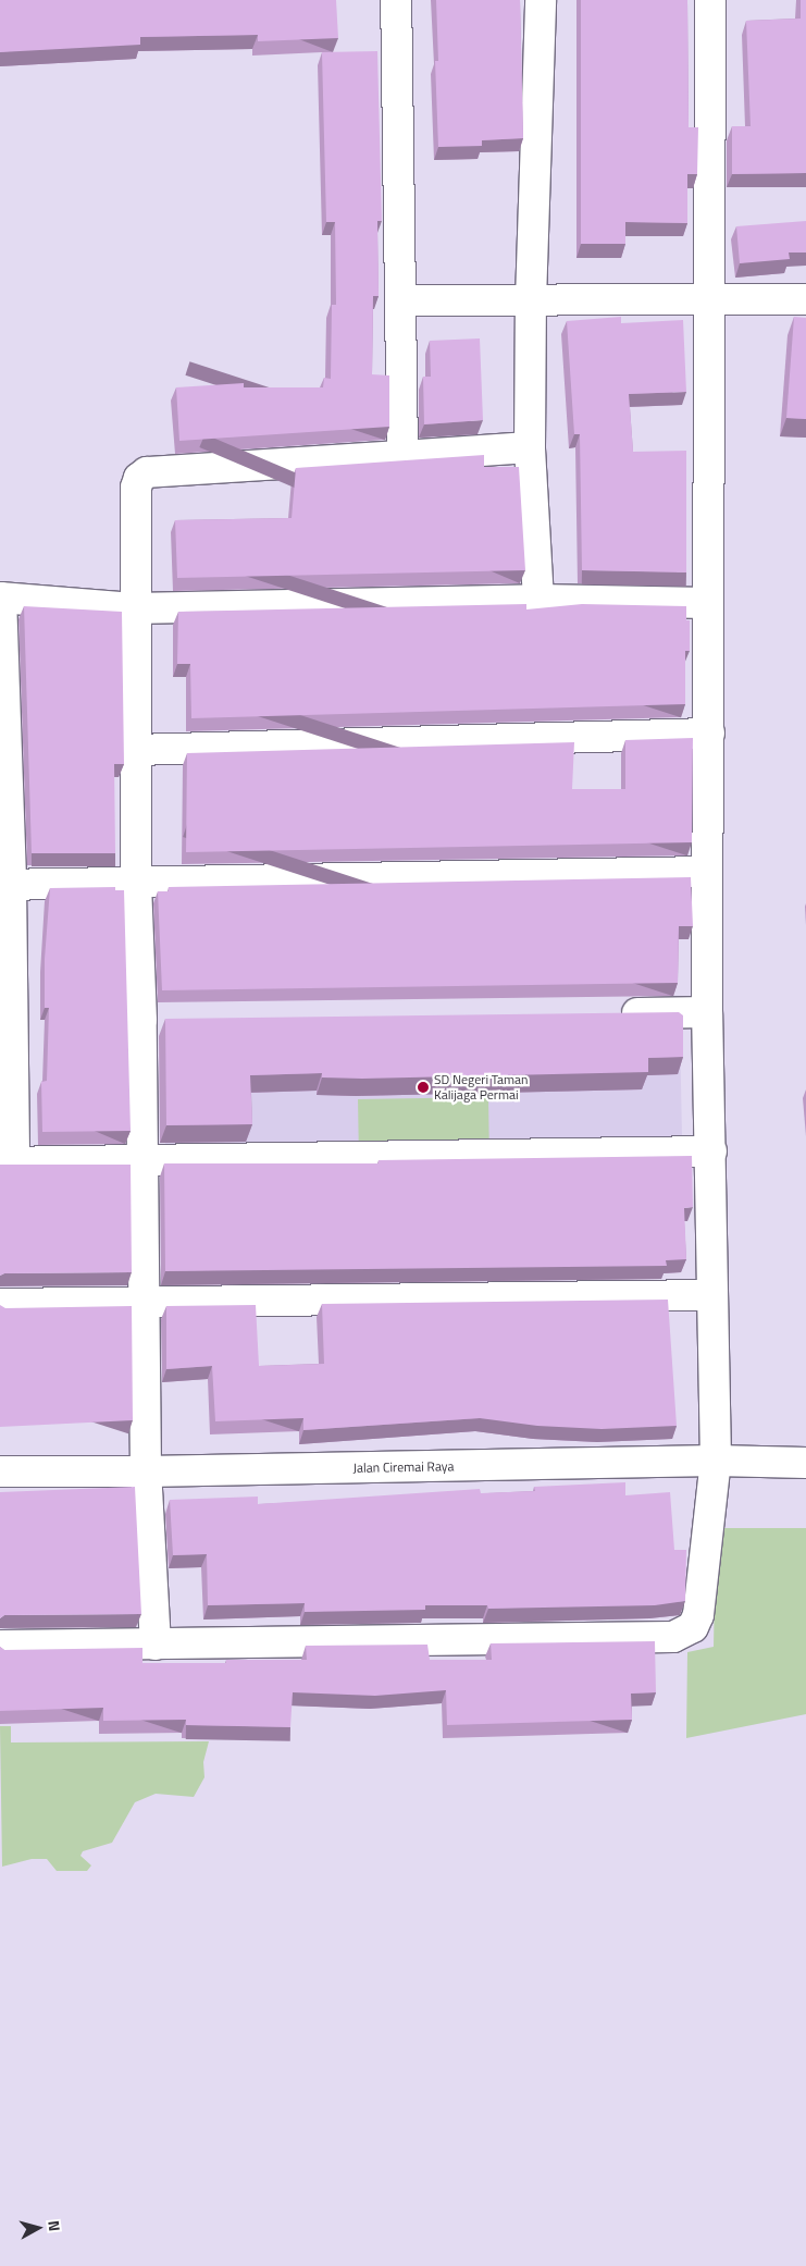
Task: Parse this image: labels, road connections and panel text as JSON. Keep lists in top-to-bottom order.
{
  "streets": {
    "street": ["Jalan Ciremai Raya"]
  },
  "places": ["SD Negeri Taman Kalijaga Permai"],
  "north": "right"
}
